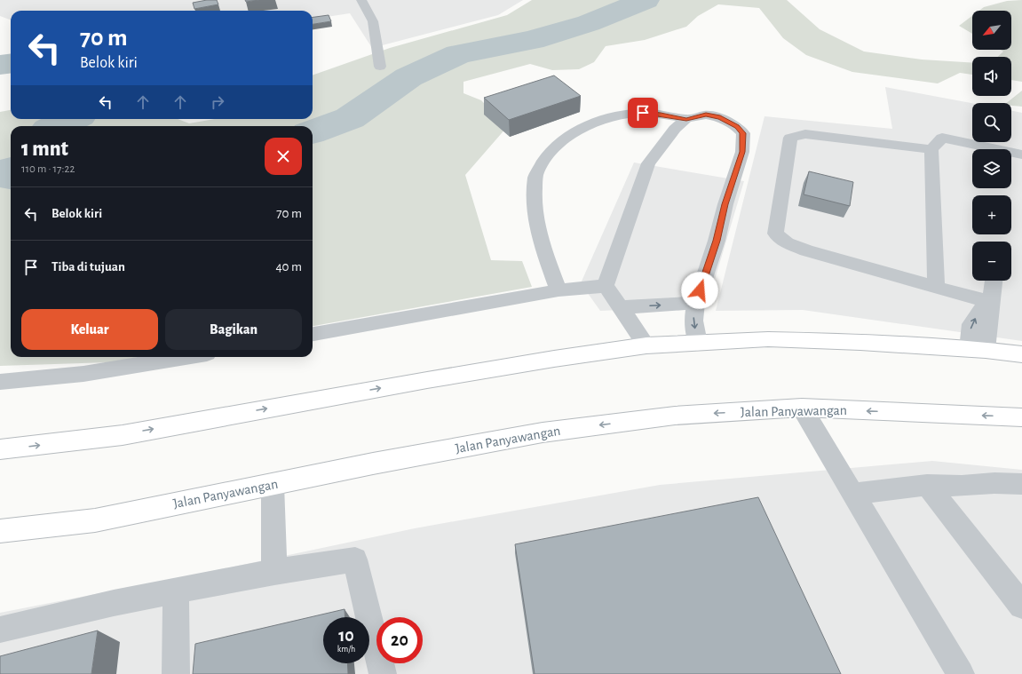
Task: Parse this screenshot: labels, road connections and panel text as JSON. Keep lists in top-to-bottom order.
{
  "streets": {
    "main road": ["Jalan Panyawangan"]
  },
  "north": "bottom left",
  "page": {
    "map_buttons": ["+", "−"],
    "turn": ["70 m", "Belok kiri"],
    "heading": ["1 mnt", "110 m · 17:22"],
    "list": [
      {
        "name": "Belok kiri",
        "value": "70 m"
      },
      {
        "name": "Tiba di tujuan",
        "value": "40 m"
      }
    ],
    "buttons": ["Keluar", "Bagikan"],
    "speed": "10 km/h",
    "limit": "20"
  }
}
